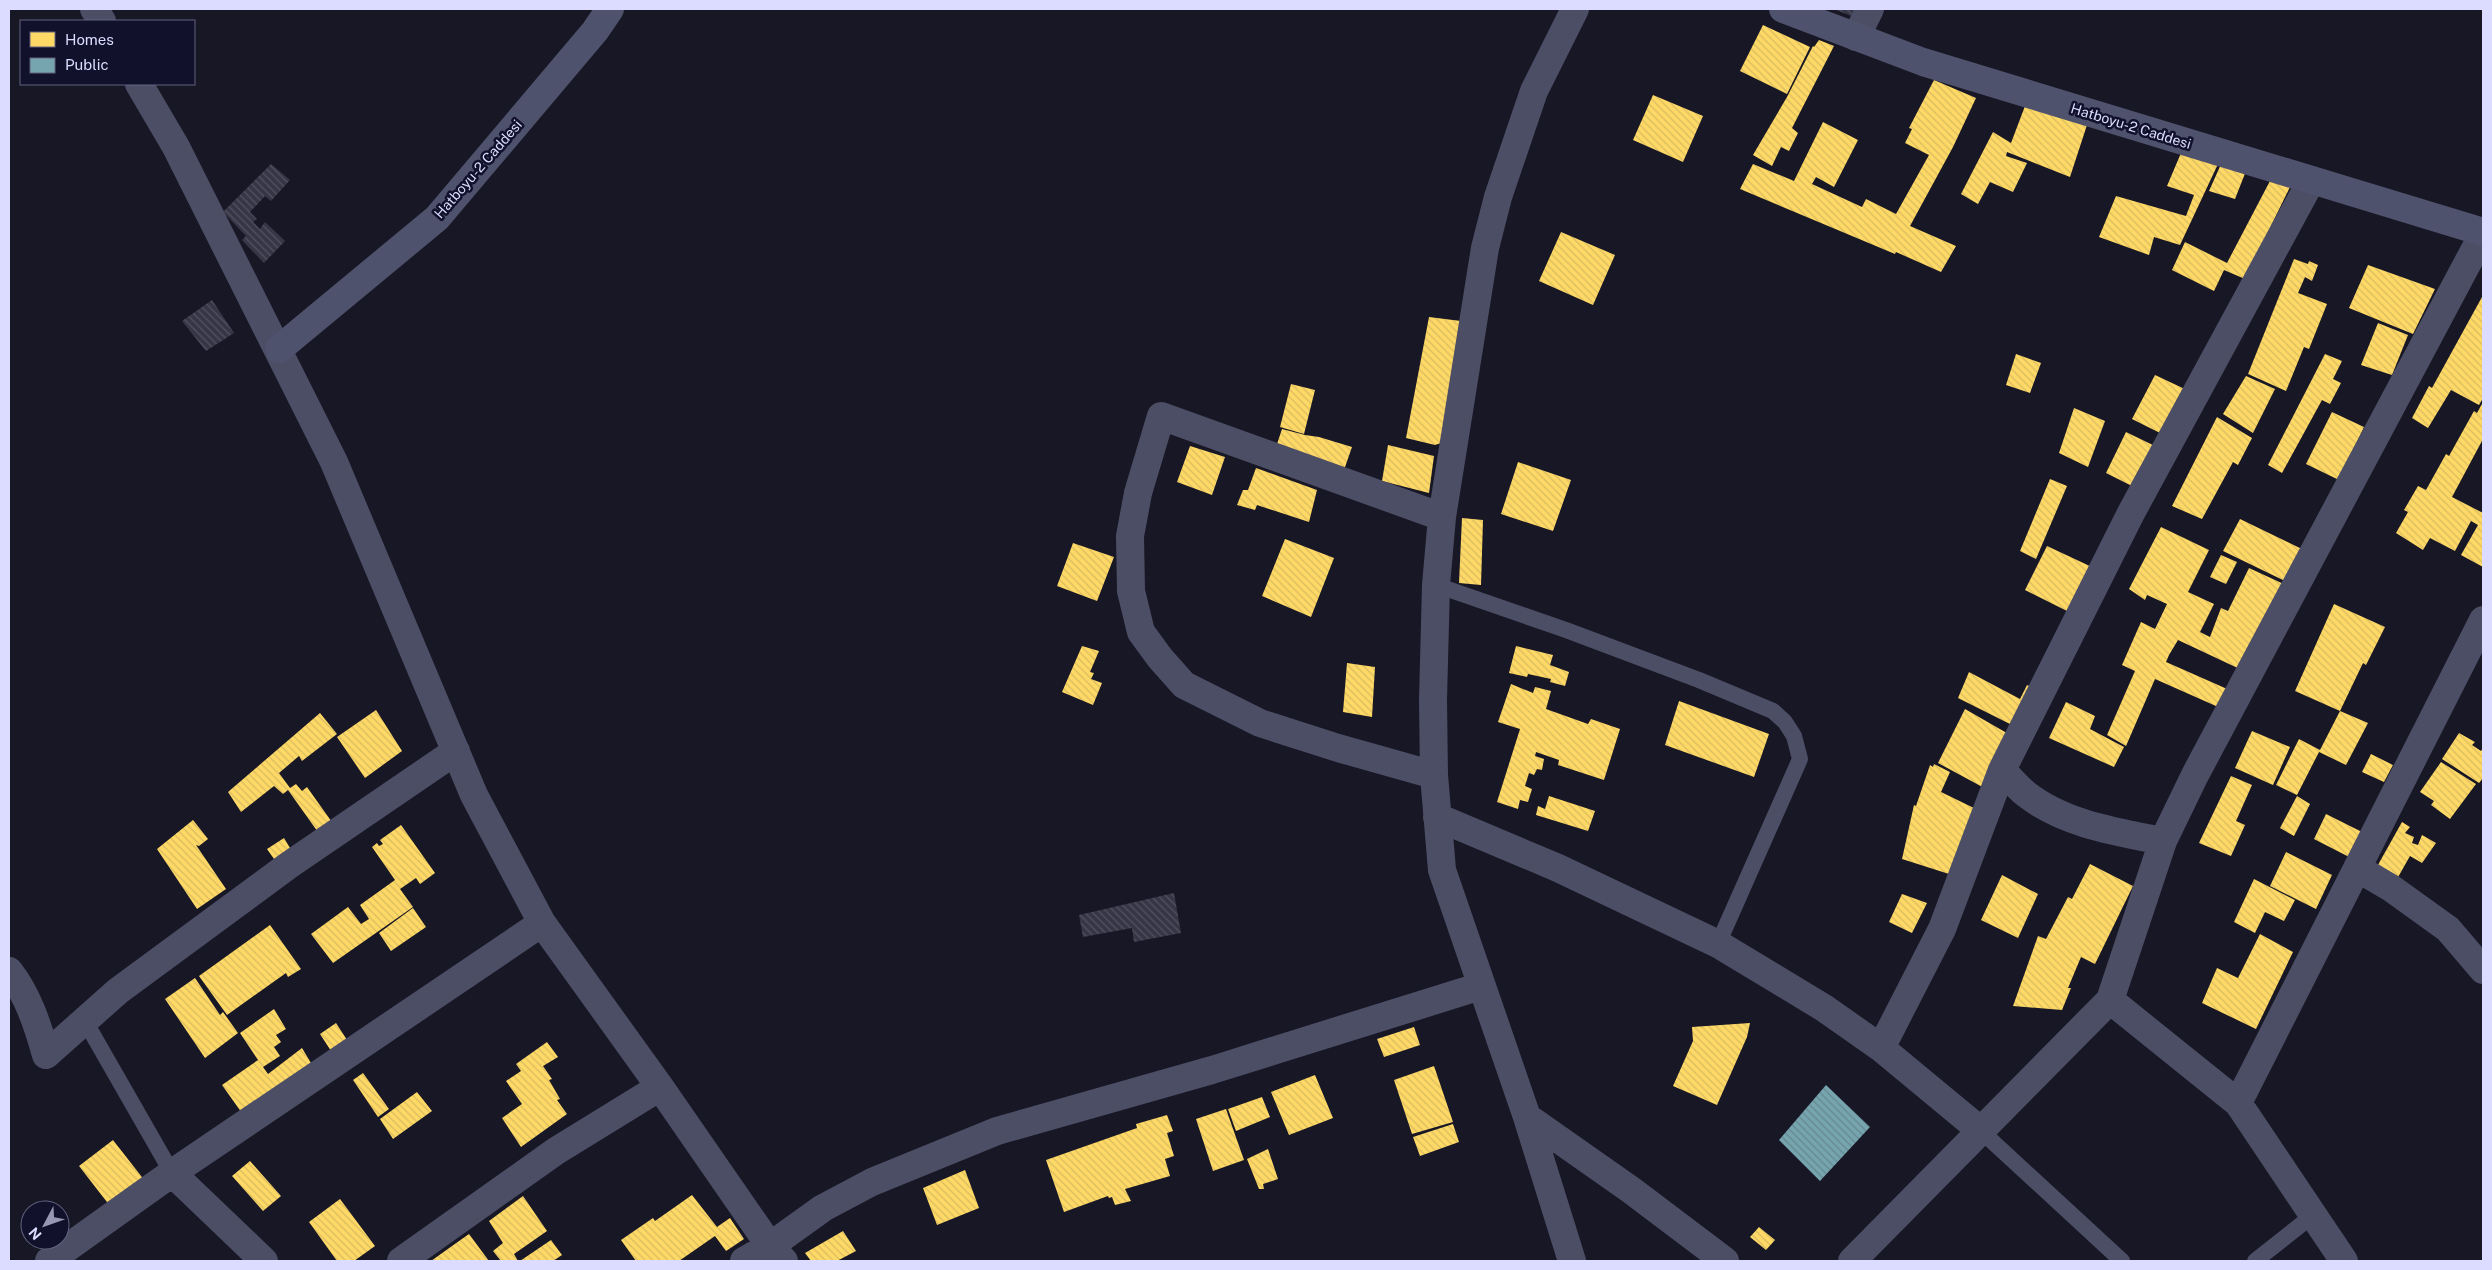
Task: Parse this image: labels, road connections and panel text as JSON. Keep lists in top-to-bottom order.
{
  "streets": {
    "main road": ["Hatboyu-2 Caddesi"]
  },
  "legend": ["Homes", "Public"],
  "north": "bottom left"
}
